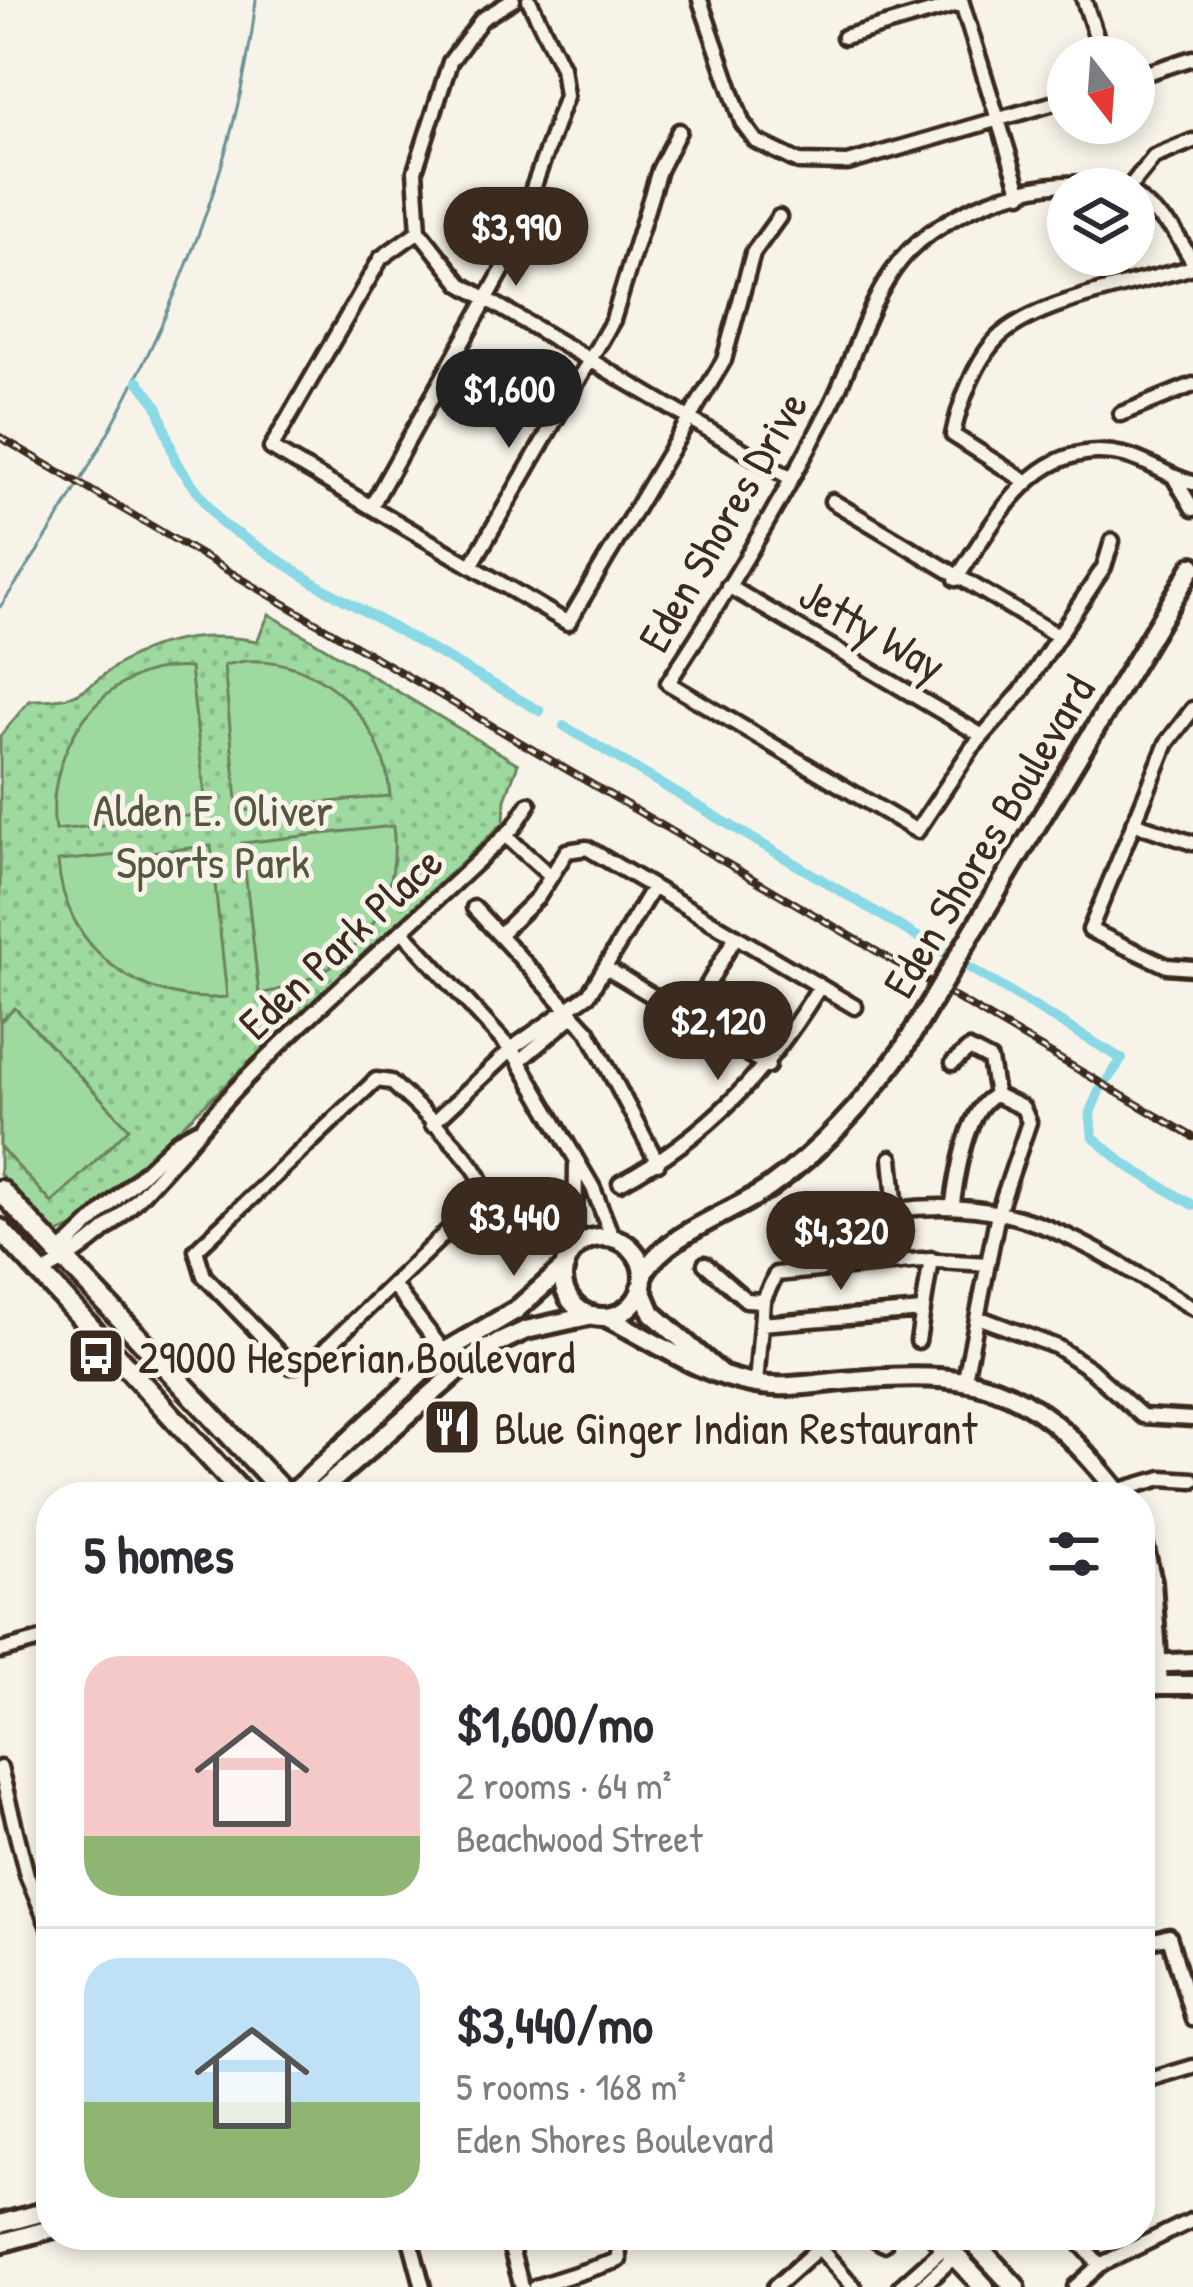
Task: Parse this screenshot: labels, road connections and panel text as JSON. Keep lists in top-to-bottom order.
{
  "streets": {
    "street": [
      "Eden Shores Drive",
      "Jetty Way",
      "Eden Shores Boulevard",
      "Eden Park Place"
    ]
  },
  "crossings": [
    ["Eden Shores Drive", "Jetty Way"]
  ],
  "parks": ["Alden E. Oliver Sports Park"],
  "places": {
    "bus stop": ["29000 Hesperian Boulevard"],
    "restaurant": ["Blue Ginger Indian Restaurant"]
  },
  "north": "bottom",
  "page": {
    "price": [
      "$3,990",
      "$1,600",
      "$2,120",
      "$3,440",
      "$4,320"
    ],
    "heading": "5 homes",
    "list": [
      {
        "name": "$1,600/mo",
        "note": "2 rooms · 64 m² · Beachwood Street"
      },
      {
        "name": "$3,440/mo",
        "note": "5 rooms · 168 m² · Eden Shores Boulevard"
      }
    ]
  }
}
